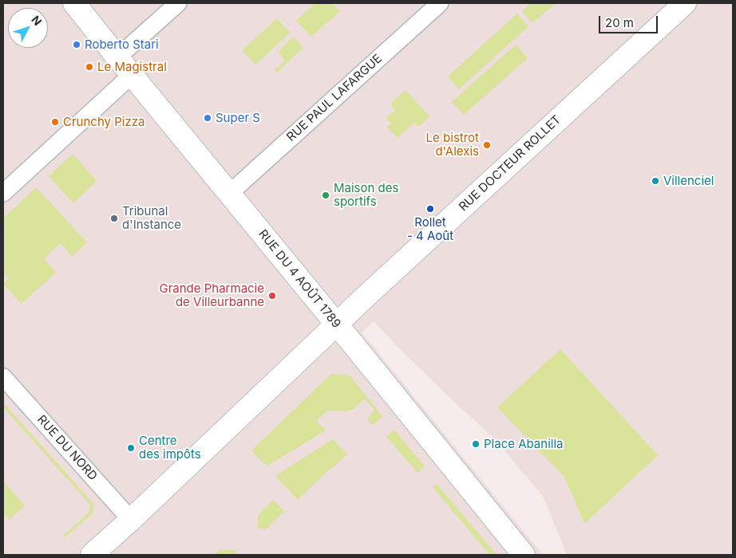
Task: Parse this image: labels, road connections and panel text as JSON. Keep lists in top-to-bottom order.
{
  "streets": {
    "street": [
      "RUE PAUL LAFARGUE",
      "RUE DOCTEUR ROLLET",
      "RUE DU 4 AOÛT 1789",
      "RUE DU NORD"
    ]
  },
  "crossings": [
    ["RUE PAUL LAFARGUE", "RUE DU 4 AOÛT 1789"],
    ["RUE DOCTEUR ROLLET", "RUE DU 4 AOÛT 1789"],
    ["RUE DOCTEUR ROLLET", "RUE DU NORD"]
  ],
  "places": [
    "Roberto Stari",
    "Le Magistral",
    "Super S",
    "Crunchy Pizza",
    "Le bistrot d'Alexis",
    "Villenciel",
    "Maison des sportifs",
    "Rollet - 4 Août",
    "Tribunal d'Instance",
    "Grande Pharmacie de Villeurbanne",
    "Place Abanilla",
    "Centre des impôts"
  ],
  "scale_bar": "20 m",
  "north": "top right"
}
